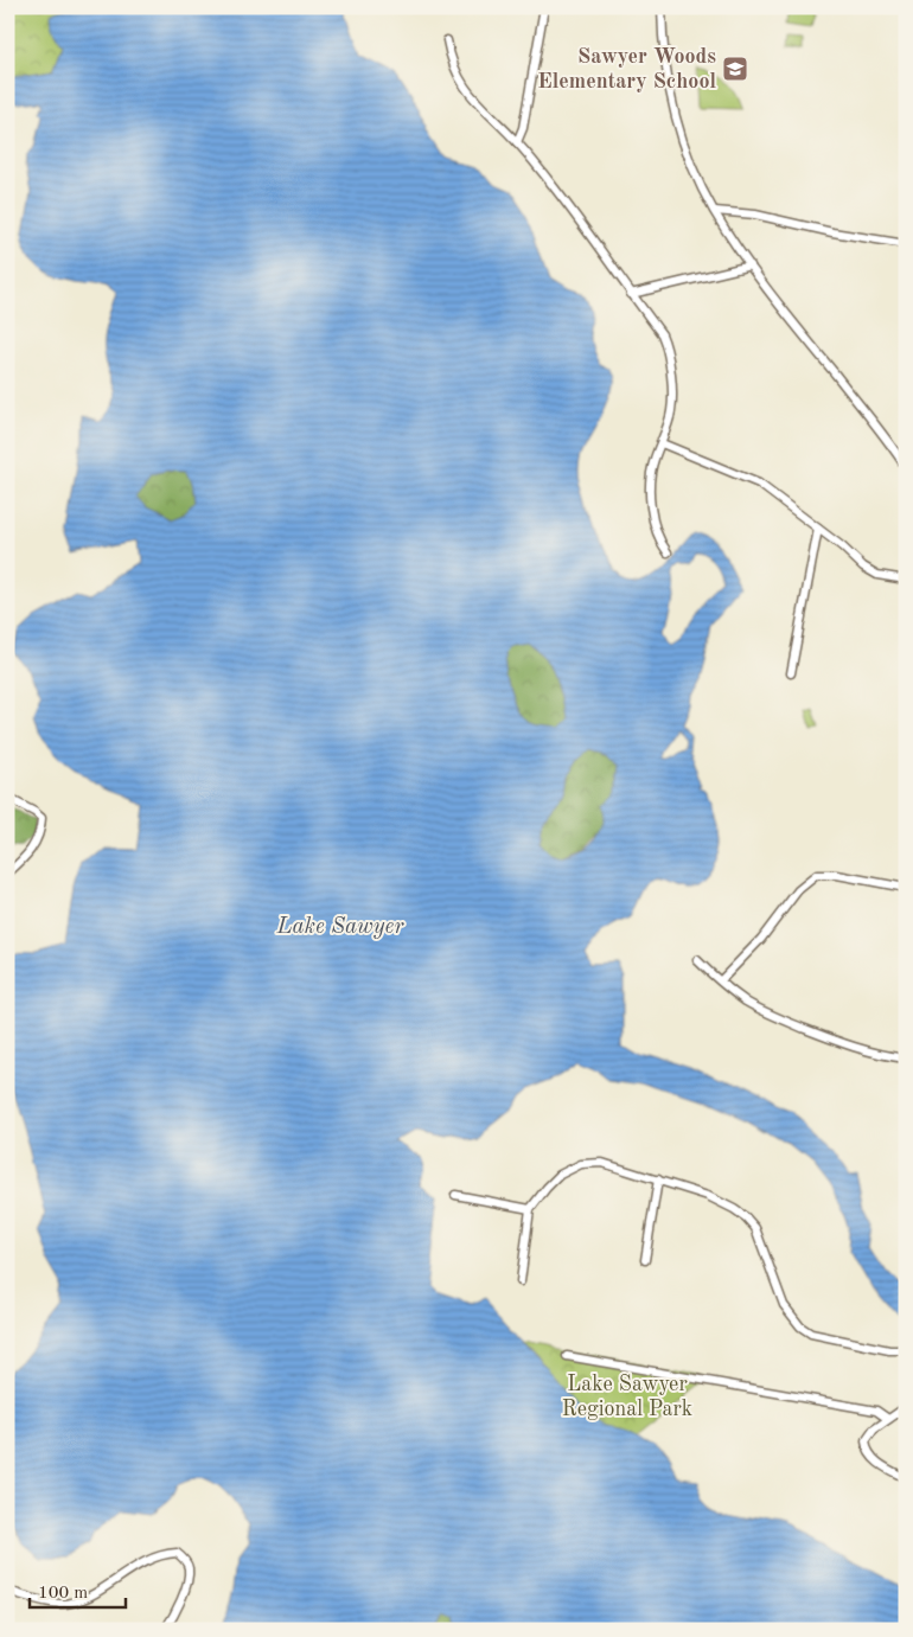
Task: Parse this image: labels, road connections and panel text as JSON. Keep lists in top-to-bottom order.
{
  "water": ["Lake Sawyer"],
  "parks": ["Lake Sawyer Regional Park"],
  "places": {
    "school or university": ["Sawyer Woods Elementary School"]
  },
  "scale_bar": "100 m"
}
